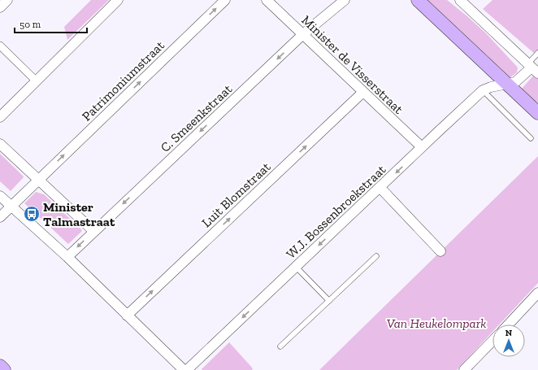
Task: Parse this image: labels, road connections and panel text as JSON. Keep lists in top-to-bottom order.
{
  "streets": {
    "street": [
      "Minister de Visserstraat",
      "Patrimoniumstraat",
      "C. Smeenkstraat",
      "Luit Blomstraat",
      "W.J. Bossenbroekstraat"
    ]
  },
  "crossings": [
    ["Minister de Visserstraat", "C. Smeenkstraat"],
    ["Minister de Visserstraat", "Luit Blomstraat"],
    ["Minister de Visserstraat", "W.J. Bossenbroekstraat"]
  ],
  "one_way": ["C. Smeenkstraat", "Luit Blomstraat", "W.J. Bossenbroekstraat"],
  "parks": ["Van Heukelompark"],
  "places": {
    "bus stop": ["Minister Talmastraat"]
  },
  "scale_bar": "50 m",
  "north": "top"
}
